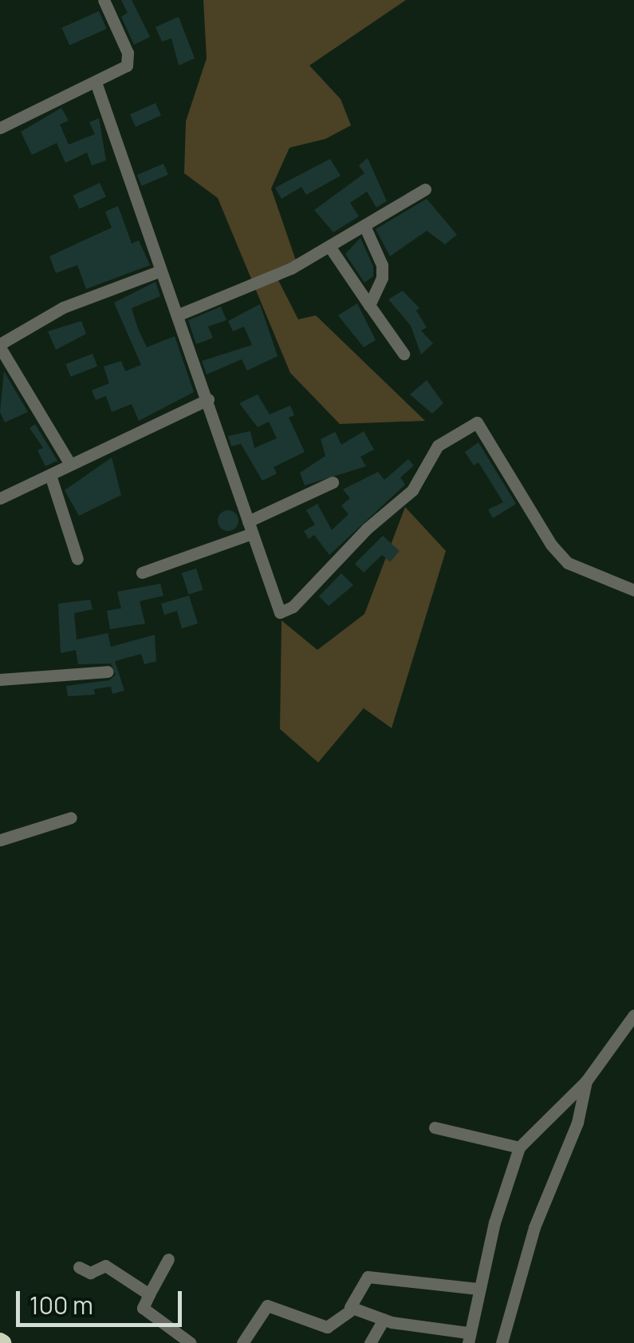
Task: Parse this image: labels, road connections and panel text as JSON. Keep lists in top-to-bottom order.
{
  "scale_bar": "100 m"
}
